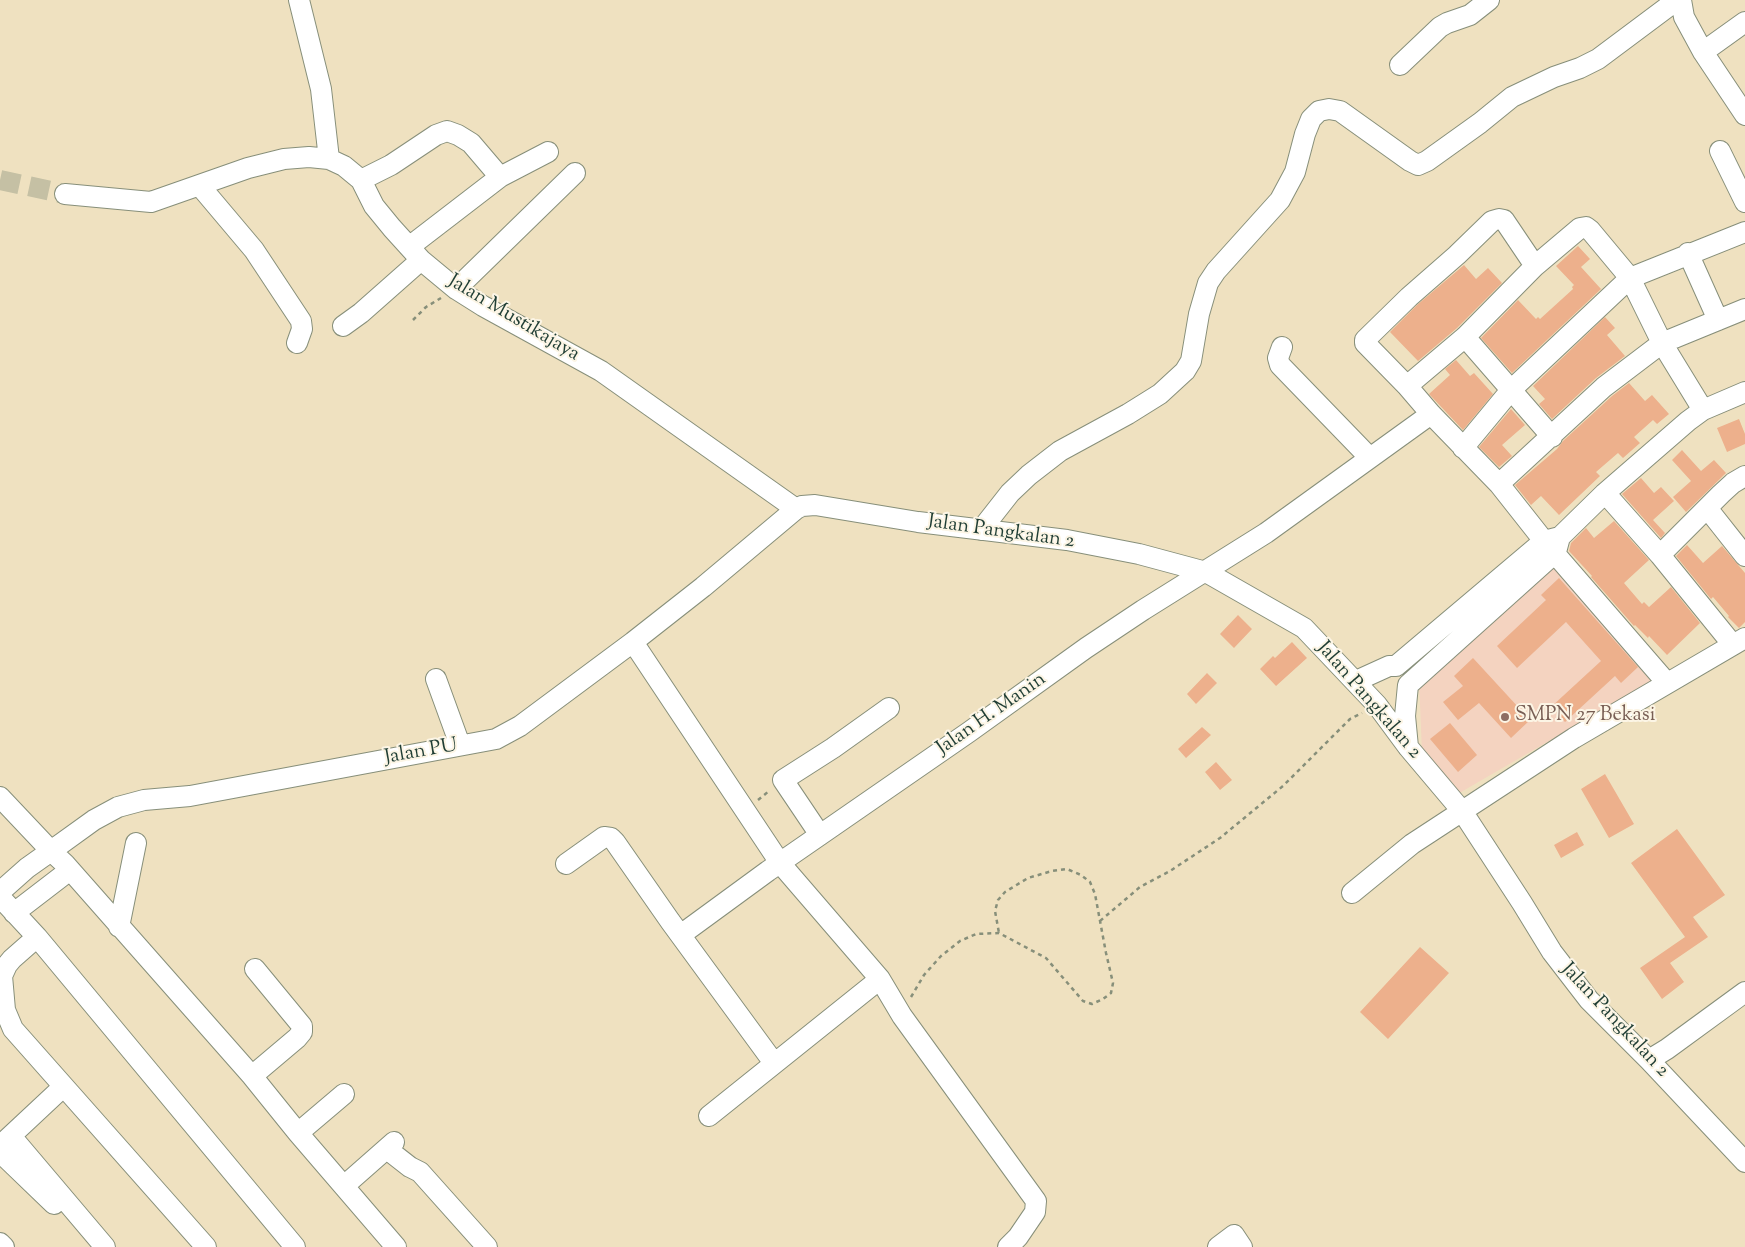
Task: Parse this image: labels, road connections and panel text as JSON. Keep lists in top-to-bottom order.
{
  "streets": {
    "street": [
      "Jalan Mustikajaya",
      "Jalan Pangkalan 2",
      "Jalan H. Manin",
      "Jalan PU"
    ]
  },
  "crossings": [
    ["Jalan Mustikajaya", "Jalan Pangkalan 2"],
    ["Jalan Mustikajaya", "Jalan PU"],
    ["Jalan Pangkalan 2", "Jalan H. Manin"],
    ["Jalan Pangkalan 2", "Jalan PU"]
  ],
  "places": ["SMPN 27 Bekasi"]
}
